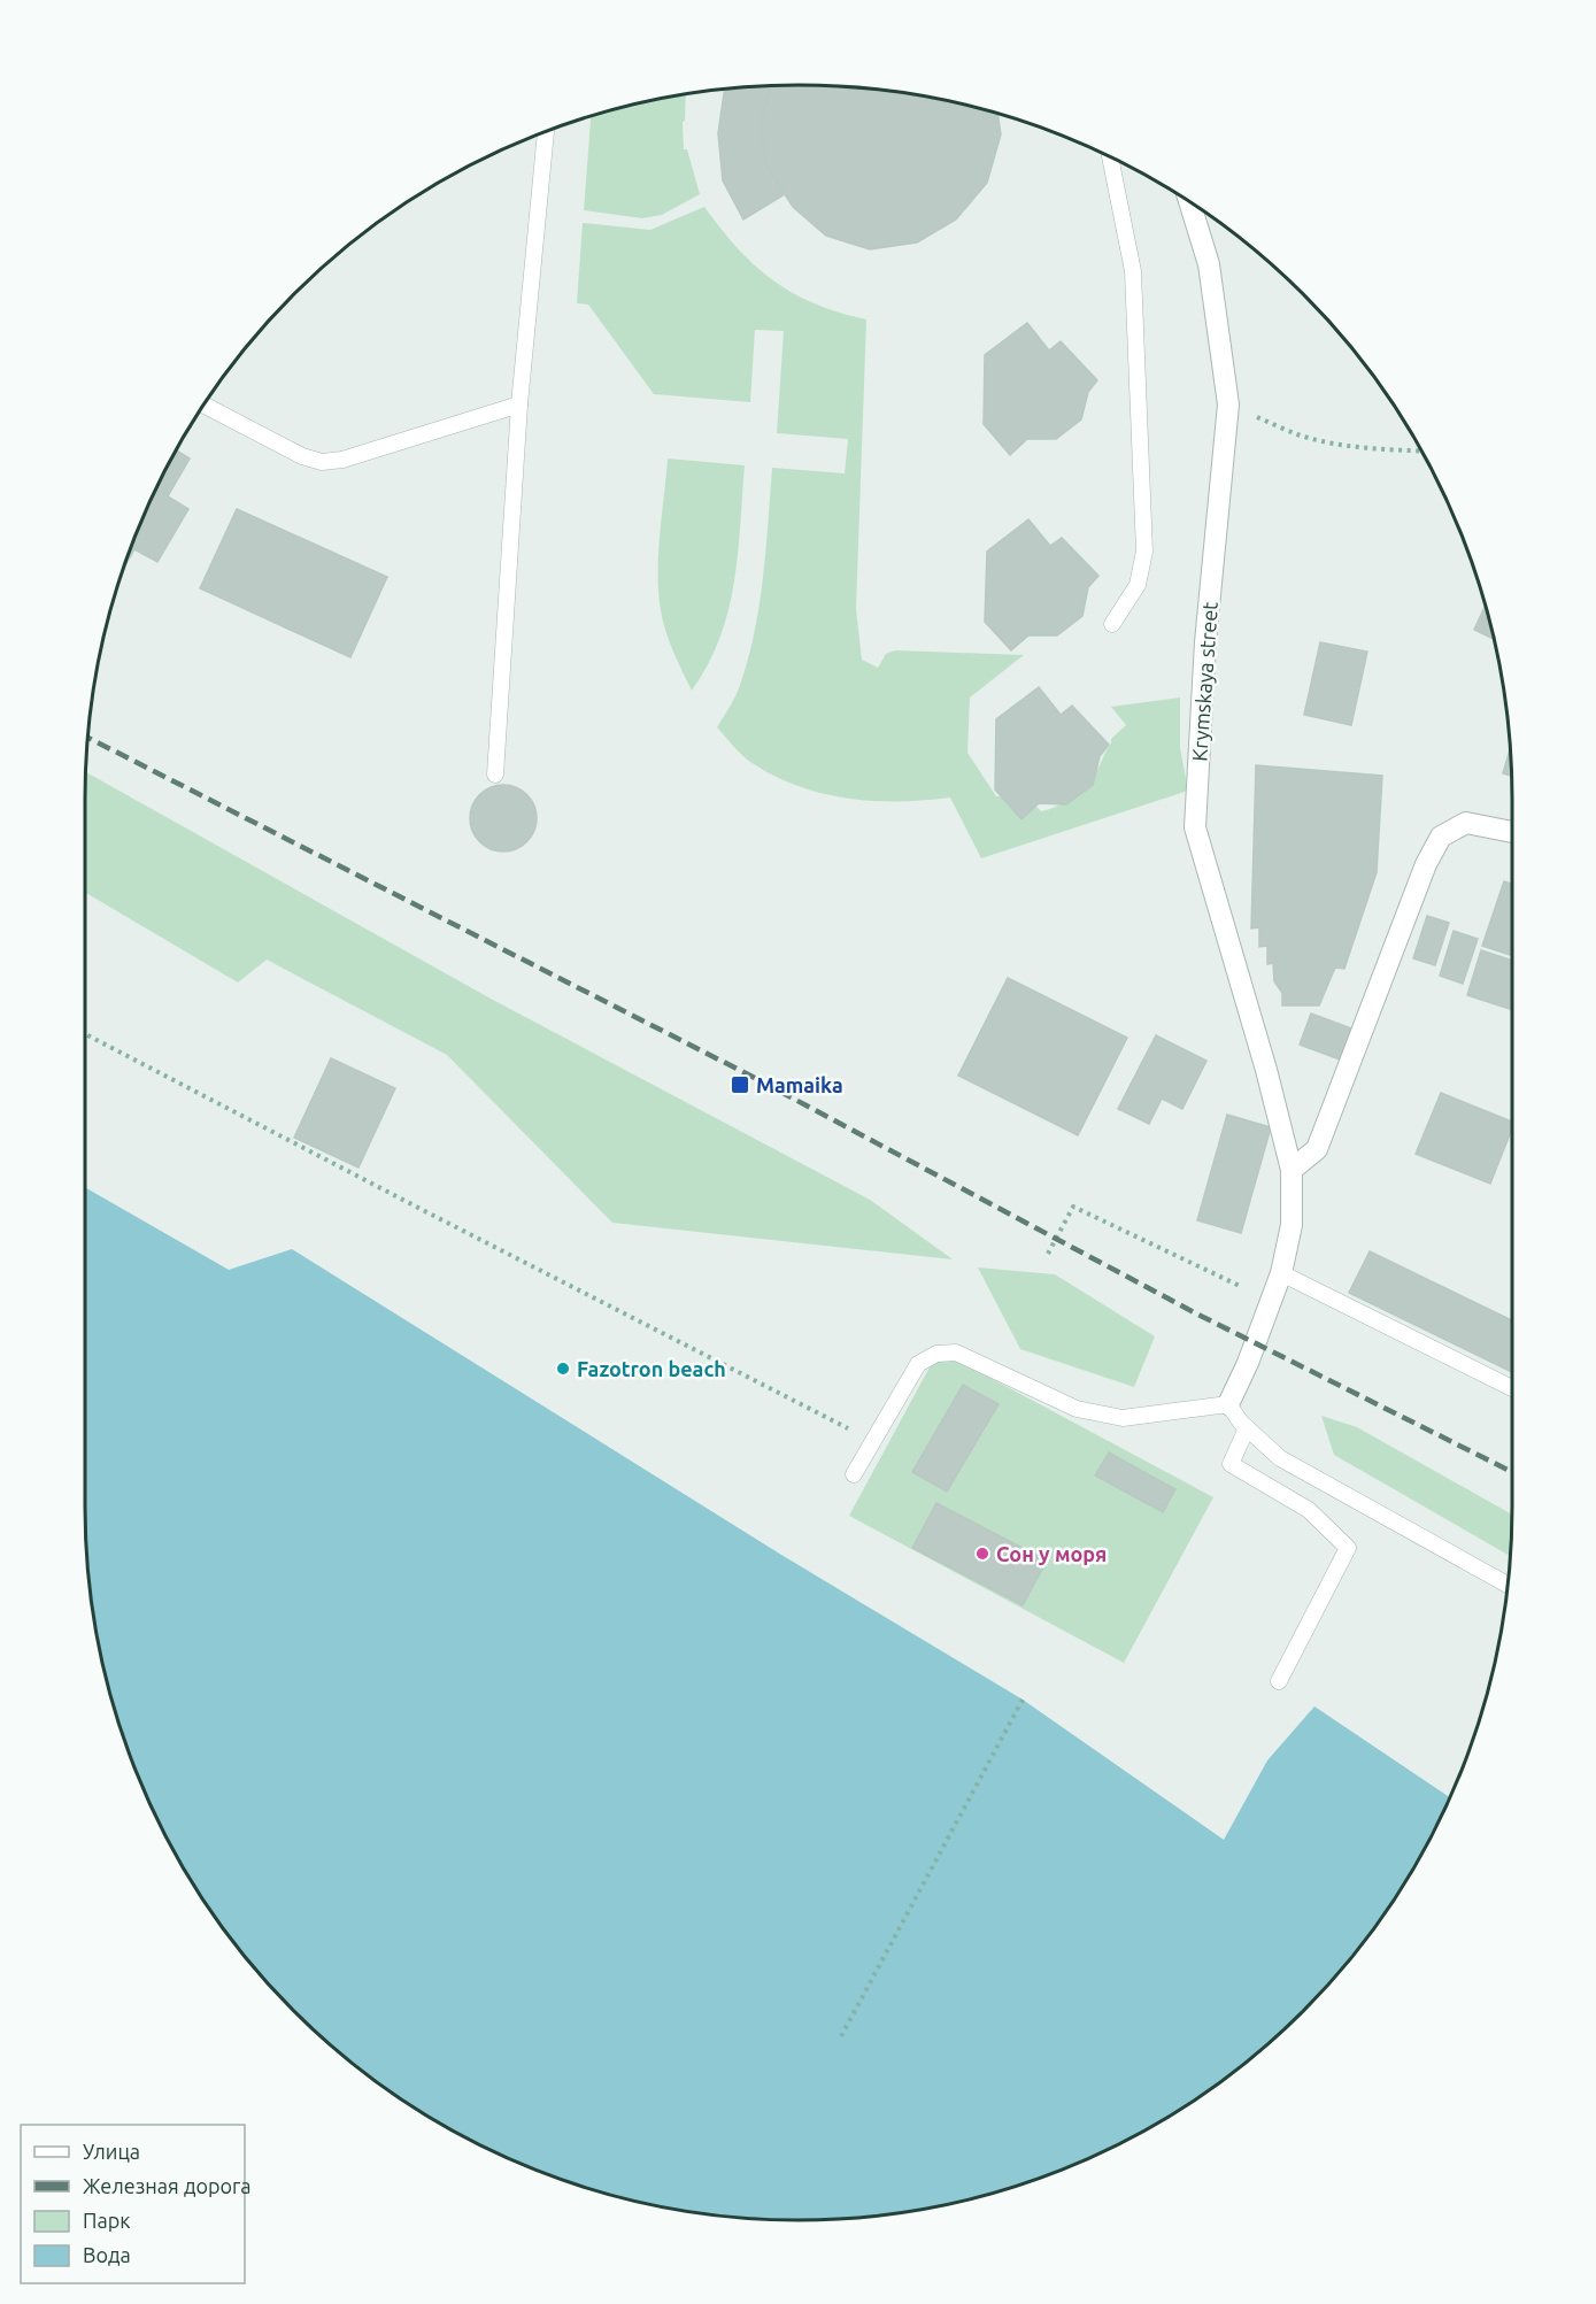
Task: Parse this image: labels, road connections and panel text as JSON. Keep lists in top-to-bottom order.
{
  "streets": {
    "street": ["Krymskaya street"]
  },
  "places": {
    "transit": ["Mamaika"],
    "other": ["Fazotron beach", "Сон у моря"]
  },
  "legend": [
    "Улица",
    "Железная дорога",
    "Парк",
    "Вода"
  ]
}
